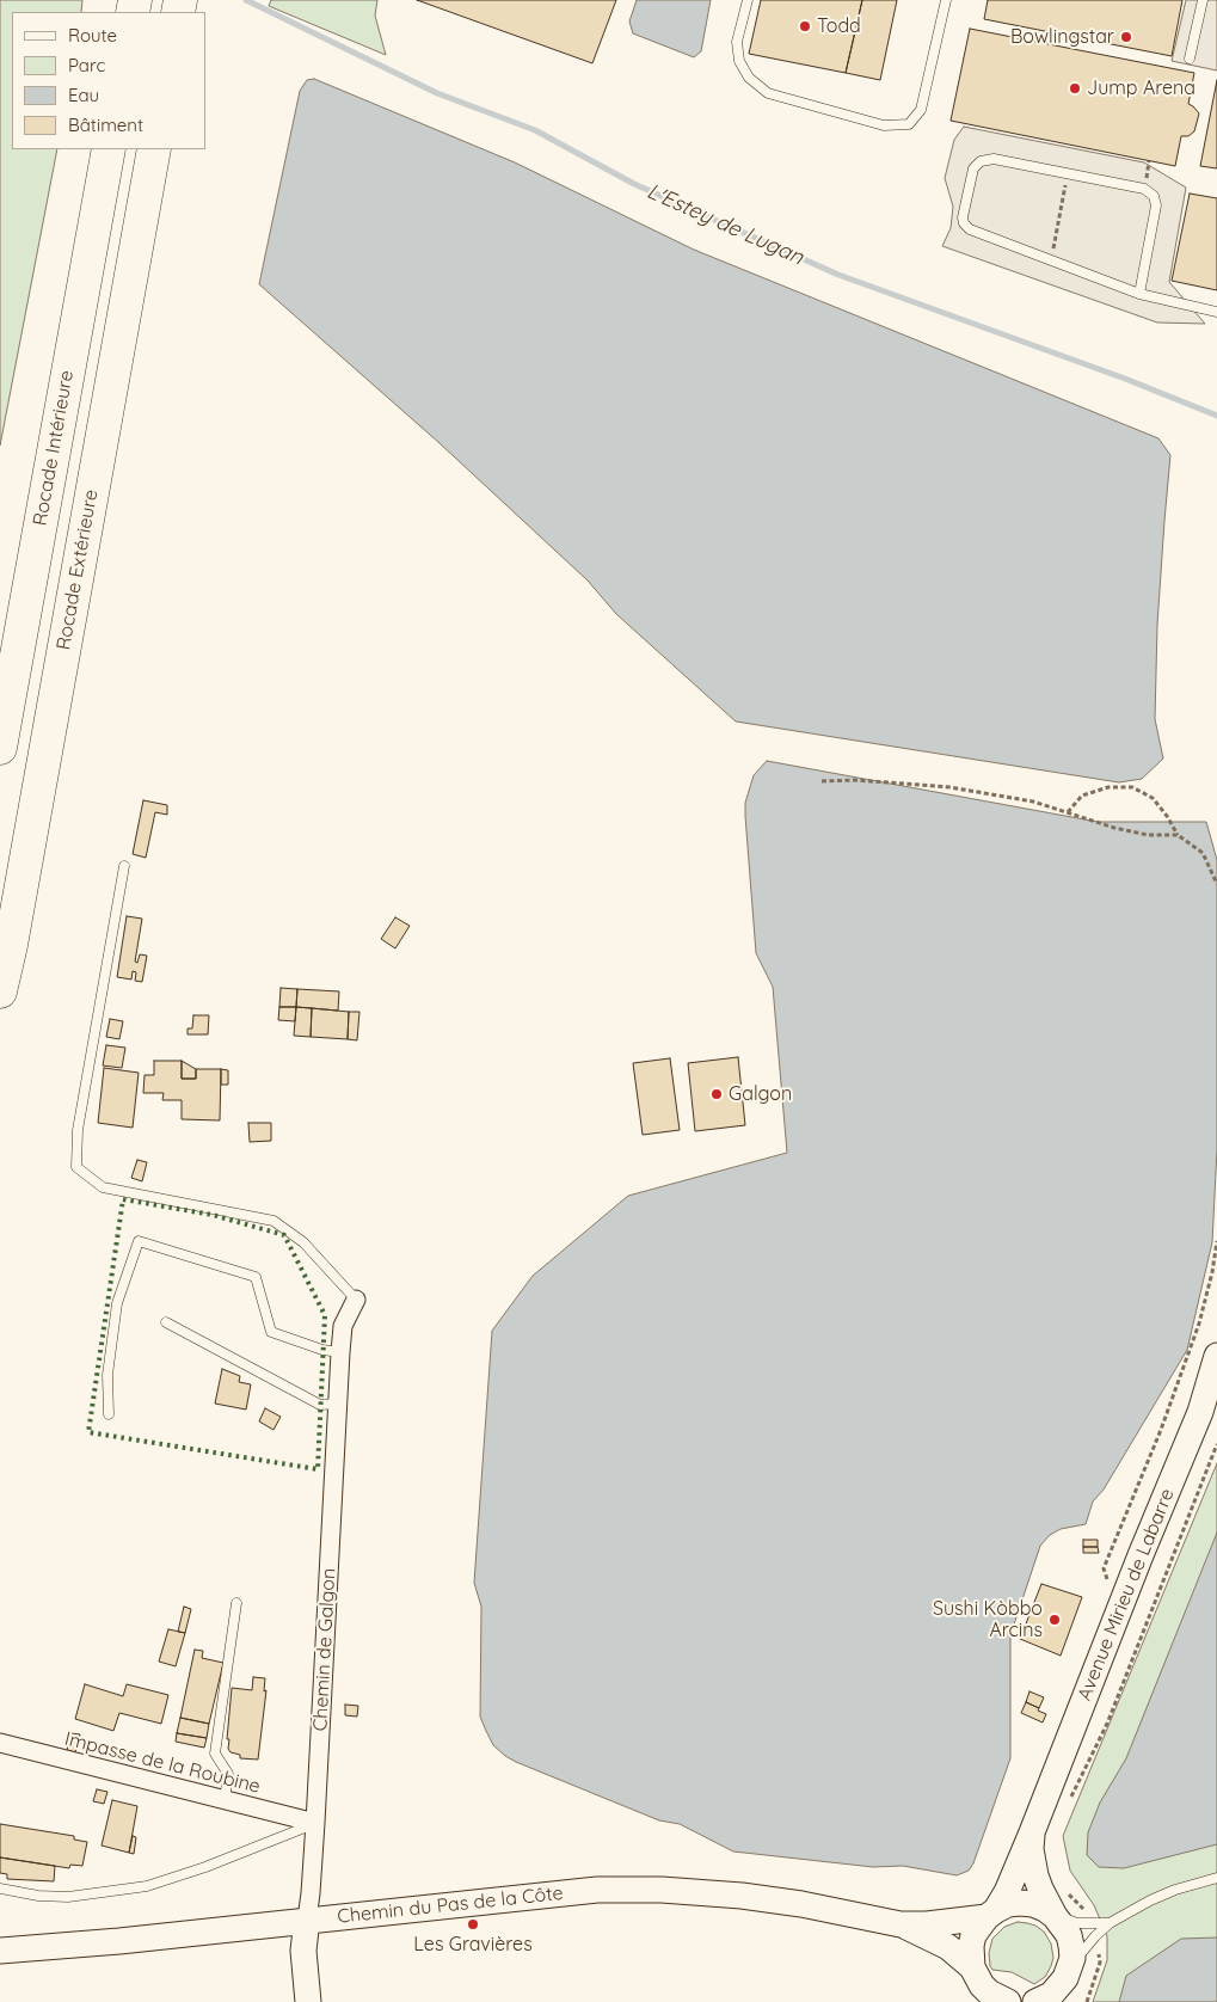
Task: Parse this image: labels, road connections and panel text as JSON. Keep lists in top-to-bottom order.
{
  "streets": {
    "highway": ["Rocade Intérieure", "Rocade Extérieure"],
    "main road": ["Avenue Mirieu de Labarre", "Chemin de Galgon", "Chemin du Pas de la Côte"],
    "street": ["Impasse de la Roubine"]
  },
  "crossings": [
    ["Avenue Mirieu de Labarre", "Chemin du Pas de la Côte"],
    ["Chemin de Galgon", "Impasse de la Roubine"],
    ["Chemin de Galgon", "Chemin du Pas de la Côte"]
  ],
  "water": ["L'Estey de Lugan"],
  "places": [
    "Todd",
    "Bowlingstar",
    "Jump Arena",
    "Galgon",
    "Sushi Kòbbo Arcins",
    "Les Gravières"
  ],
  "legend": [
    "Route",
    "Parc",
    "Eau",
    "Bâtiment"
  ]
}
